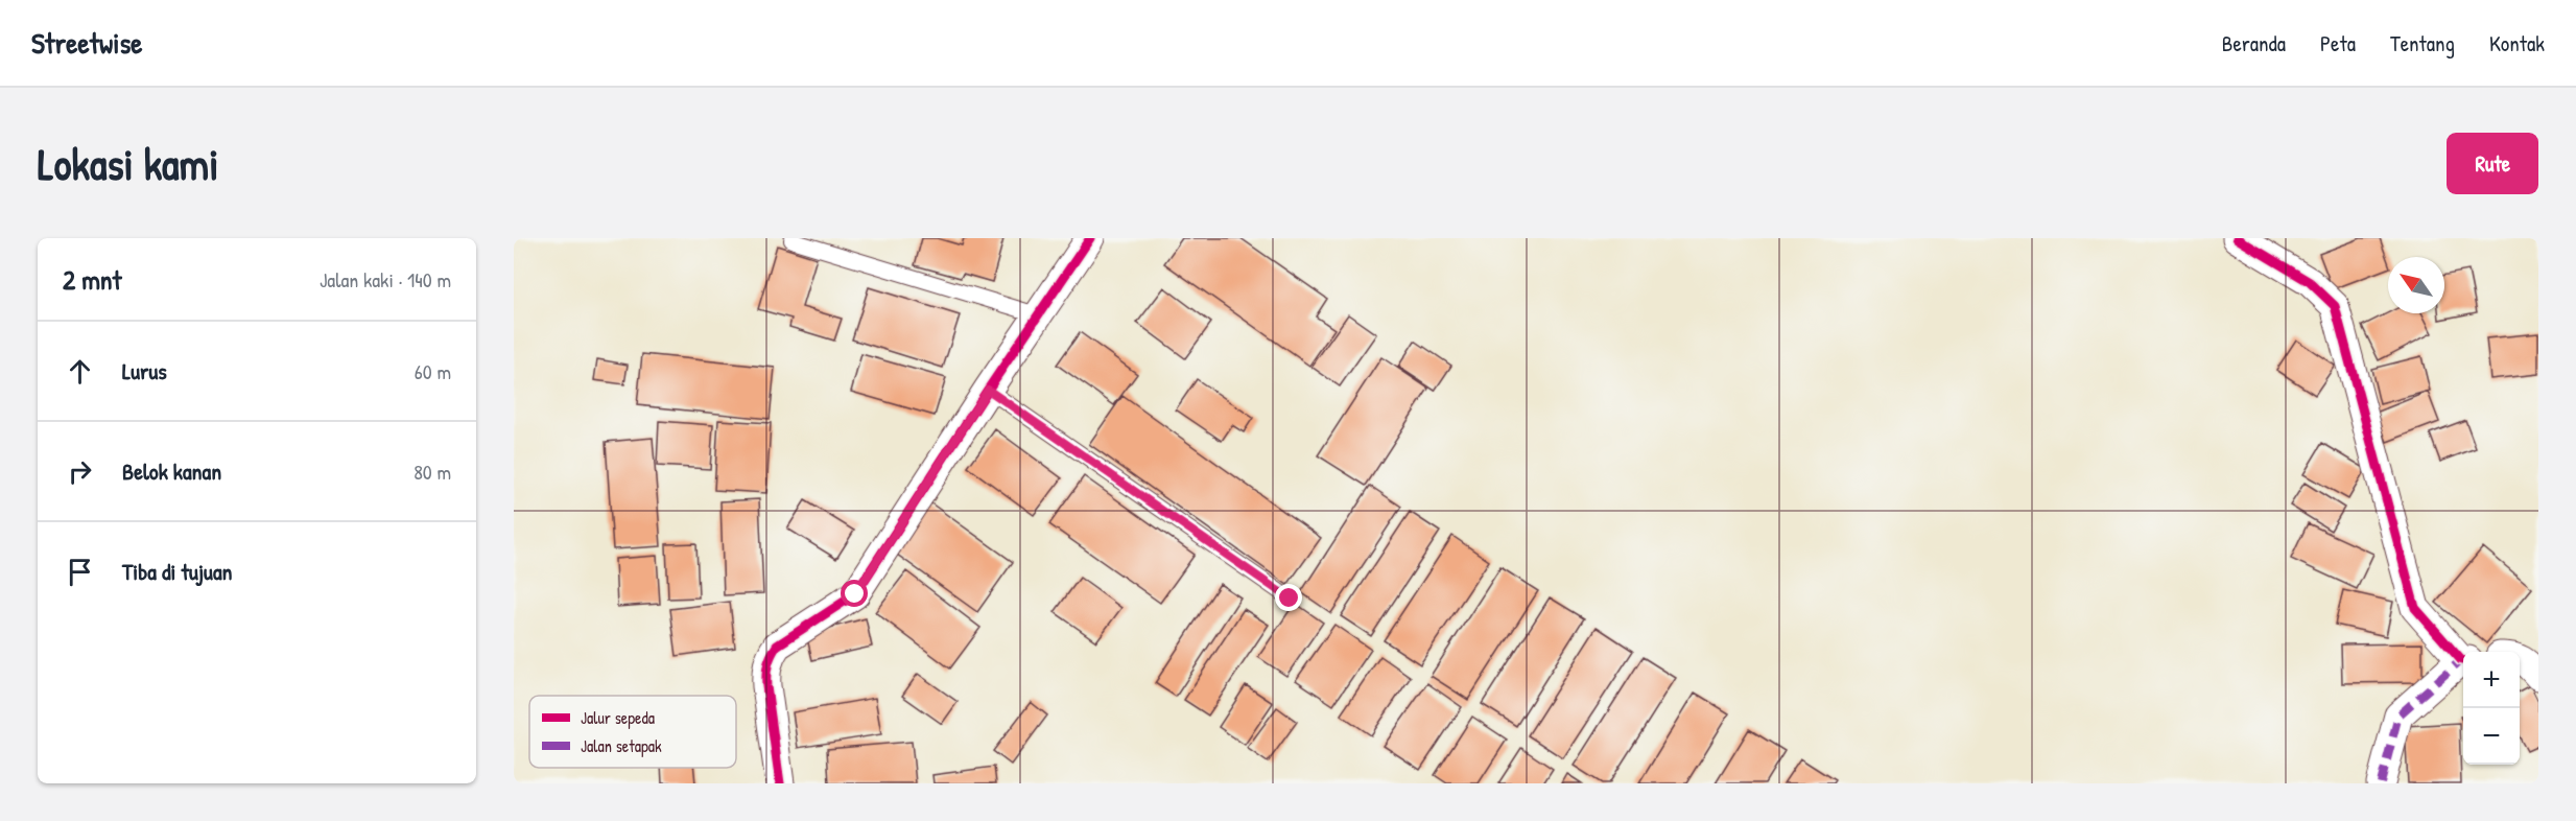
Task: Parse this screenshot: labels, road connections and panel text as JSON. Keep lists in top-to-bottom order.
{
  "legend": ["Jalur sepeda", "Jalan setapak"],
  "north": "top left",
  "page": {
    "header": "Streetwise",
    "nav": [
      "Beranda",
      "Peta",
      "Tentang",
      "Kontak"
    ],
    "buttons": "Rute",
    "title": "Lokasi kami",
    "heading": ["2 mnt", "Jalan kaki · 140 m"],
    "list": [
      ["Lurus", "60 m"],
      ["Belok kanan", "80 m"],
      "Tiba di tujuan"
    ],
    "map_buttons": ["+", "−"]
  }
}
